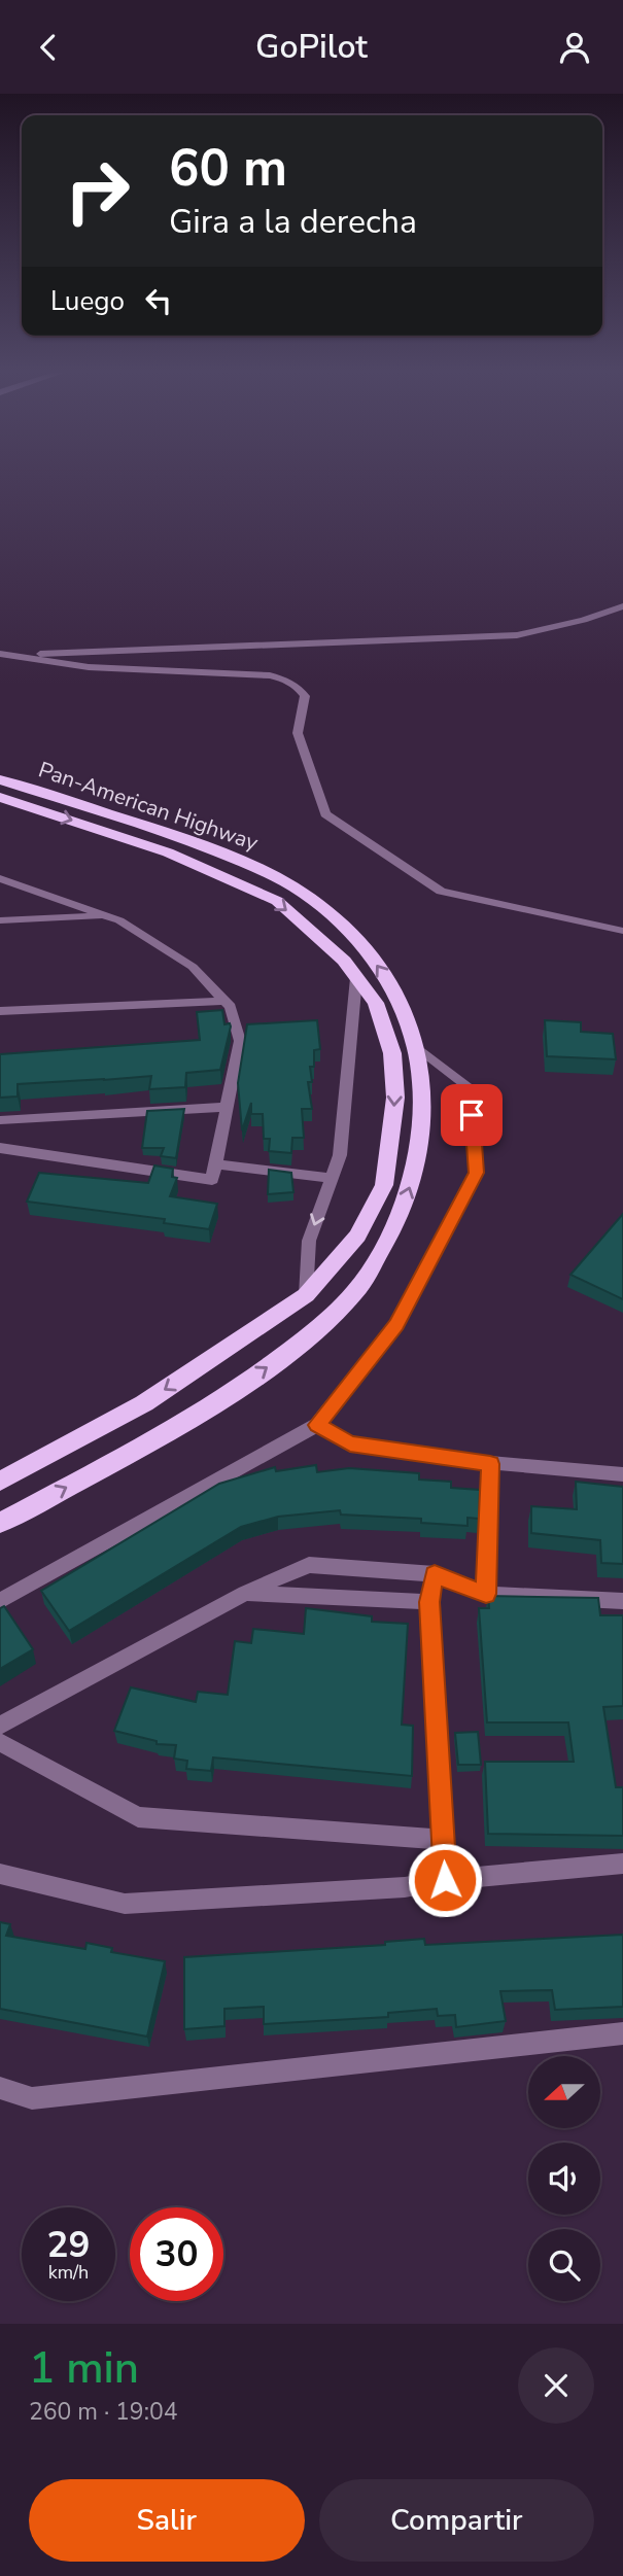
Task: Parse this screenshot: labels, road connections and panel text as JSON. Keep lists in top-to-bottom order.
{
  "streets": {
    "highway": ["Pan-American Highway"]
  },
  "north": "left",
  "page": {
    "header": "GoPilot",
    "turn": ["60 m", "Gira a la derecha"],
    "then": "Luego",
    "speed": "29 km/h",
    "limit": "30",
    "heading": ["1 min", "260 m · 19:04"],
    "buttons": ["Salir", "Compartir"]
  }
}
